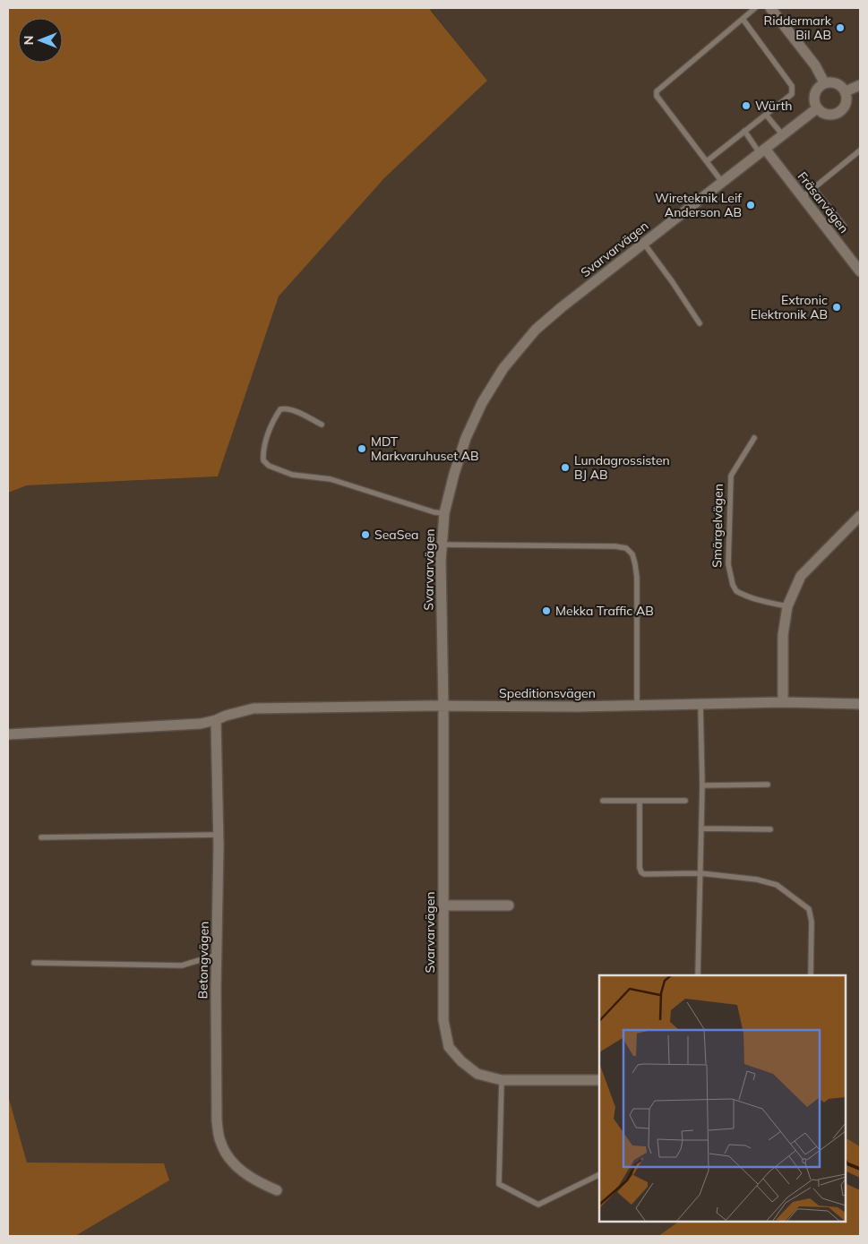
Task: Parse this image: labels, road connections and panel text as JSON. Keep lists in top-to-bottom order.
{
  "streets": {
    "street": [
      "Fräsarvägen",
      "Svarvarvägen",
      "Speditionsvägen",
      "Betongvägen"
    ],
    "lane": ["Smärgelvägen"]
  },
  "crossings": [
    ["Fräsarvägen", "Svarvarvägen"],
    ["Svarvarvägen", "Speditionsvägen"],
    ["Speditionsvägen", "Betongvägen"]
  ],
  "places": [
    "Riddermark Bil AB",
    "Würth",
    "Wireteknik Leif Anderson AB",
    "Extronic Elektronik AB",
    "MDT Markvaruhuset AB",
    "Lundagrossisten BJ AB",
    "SeaSea",
    "Mekka Traffic AB"
  ],
  "north": "left"
}
